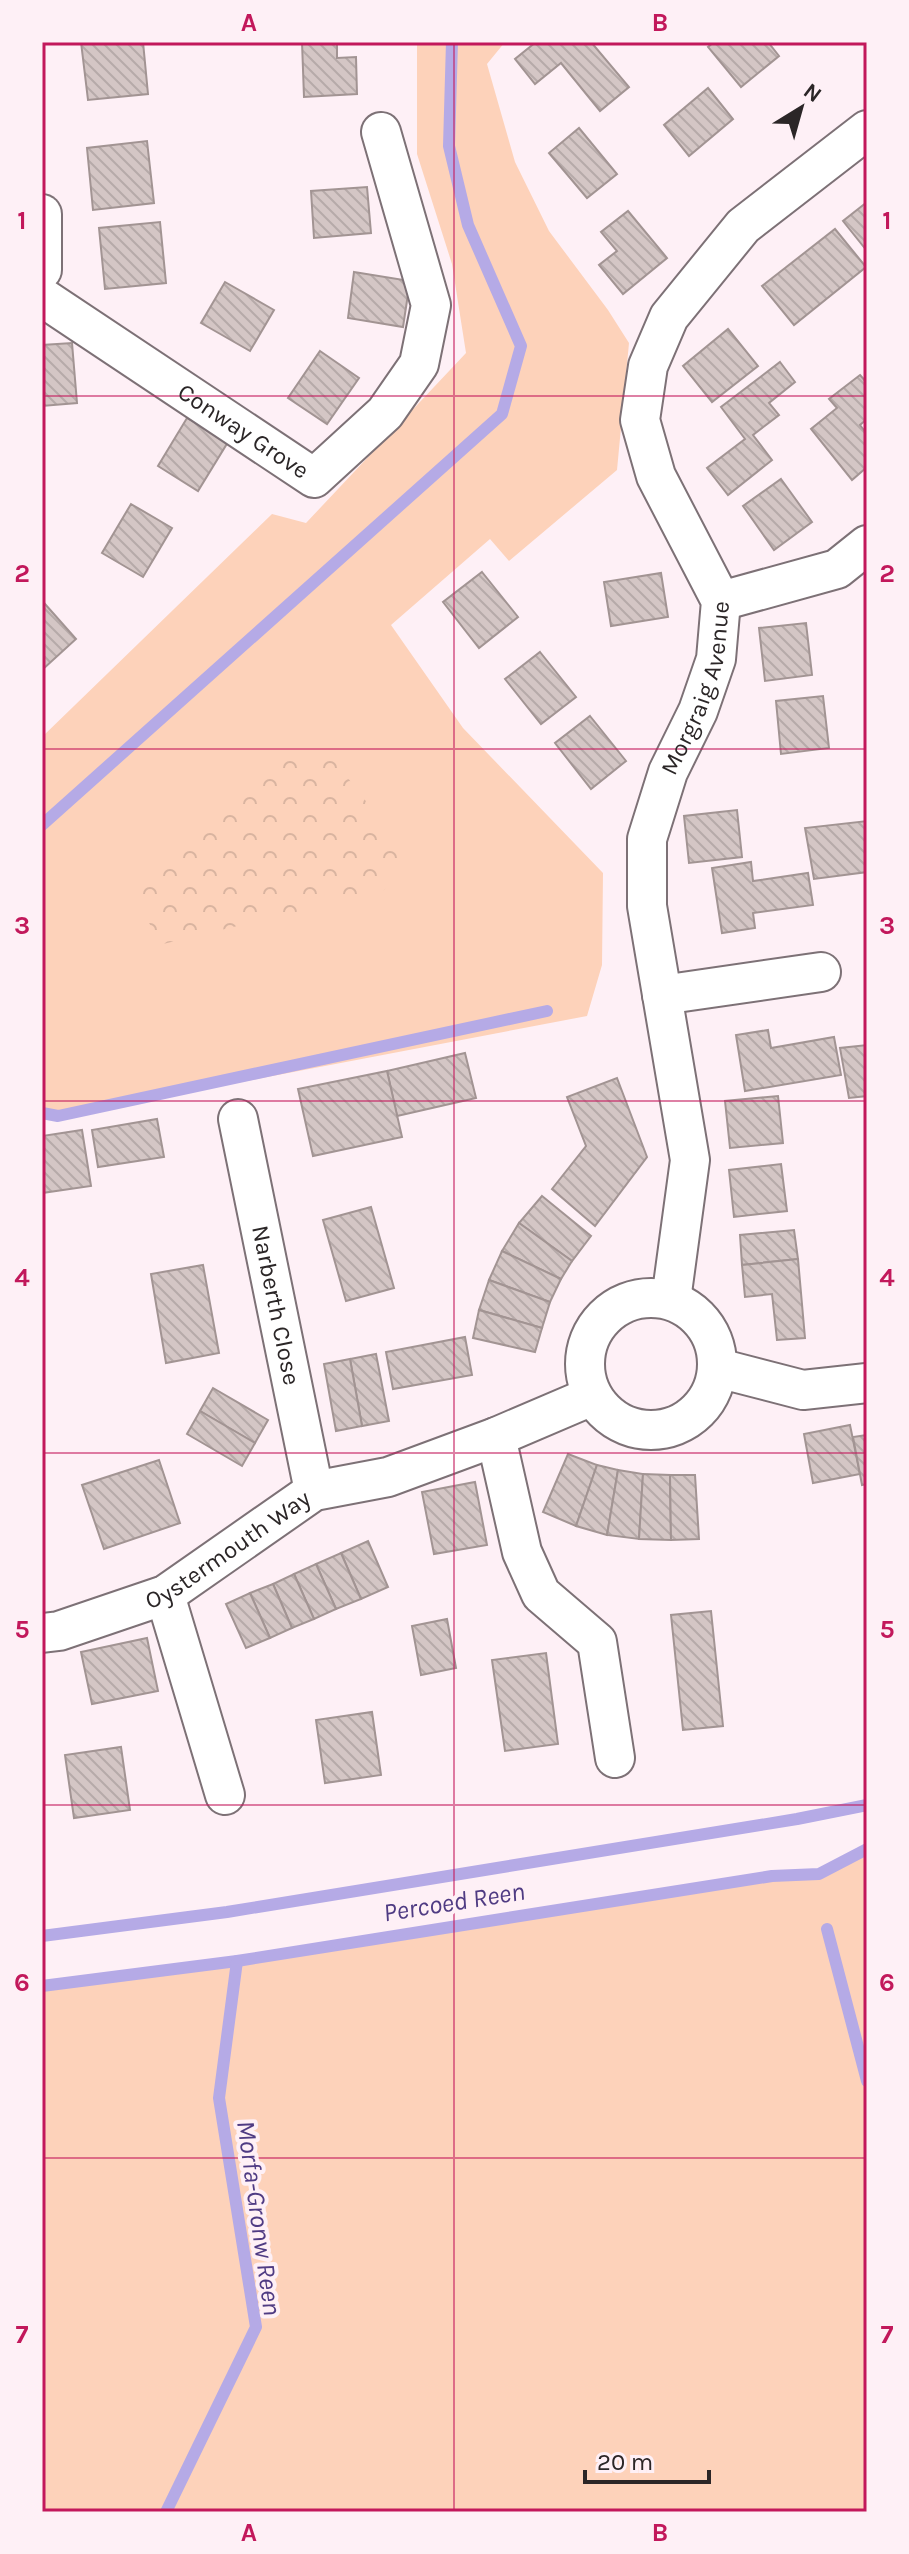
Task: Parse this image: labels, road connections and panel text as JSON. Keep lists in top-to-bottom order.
{
  "streets": {
    "street": [
      "Conway Grove",
      "Morgraig Avenue",
      "Narberth Close",
      "Oystermouth Way"
    ]
  },
  "crossings": [
    ["Morgraig Avenue", "Oystermouth Way"],
    ["Narberth Close", "Oystermouth Way"]
  ],
  "water": ["Percoed Reen", "Morfa-Gronw Reen"],
  "scale_bar": "20 m",
  "north": "top right",
  "grid": {
    "columns": ["A", "B"],
    "rows": [
      "1",
      "2",
      "3",
      "4",
      "5",
      "6",
      "7"
    ]
  }
}
